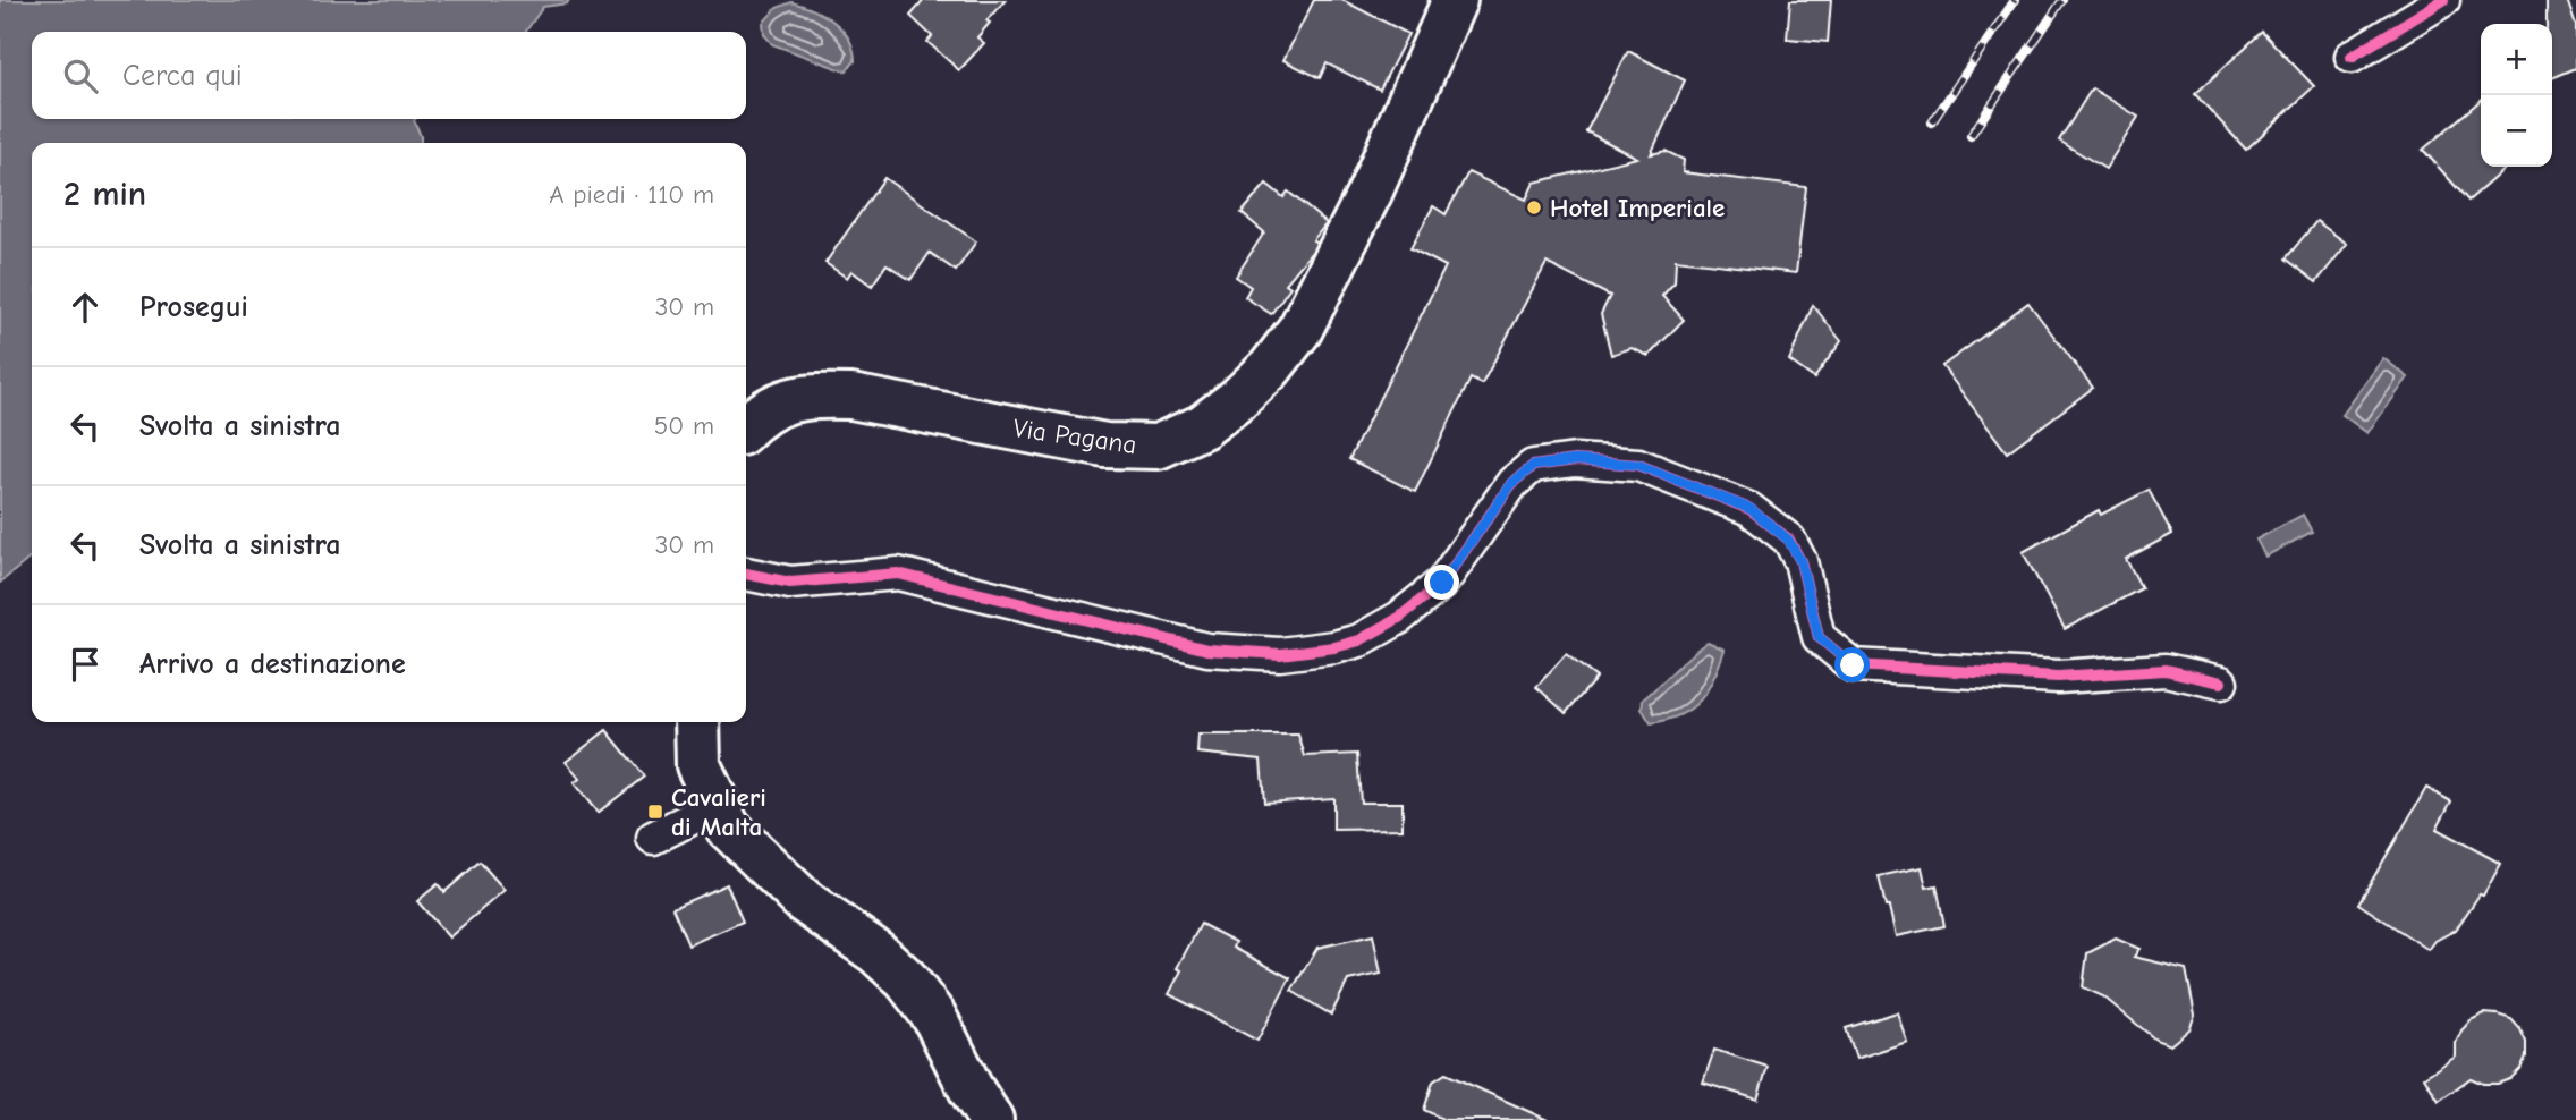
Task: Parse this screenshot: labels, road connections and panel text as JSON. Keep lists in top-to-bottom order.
{
  "streets": {
    "main road": ["Via Pagana"]
  },
  "places": {
    "other": ["Hotel Imperiale"],
    "transit": ["Cavalieri di Malta"]
  },
  "page": {
    "map_buttons": ["+", "−"],
    "search": "Cerca qui",
    "heading": ["2 min", "A piedi · 110 m"],
    "list": [
      ["Prosegui", "30 m"],
      ["Svolta a sinistra", "50 m"],
      ["Svolta a sinistra", "30 m"],
      "Arrivo a destinazione"
    ]
  }
}
